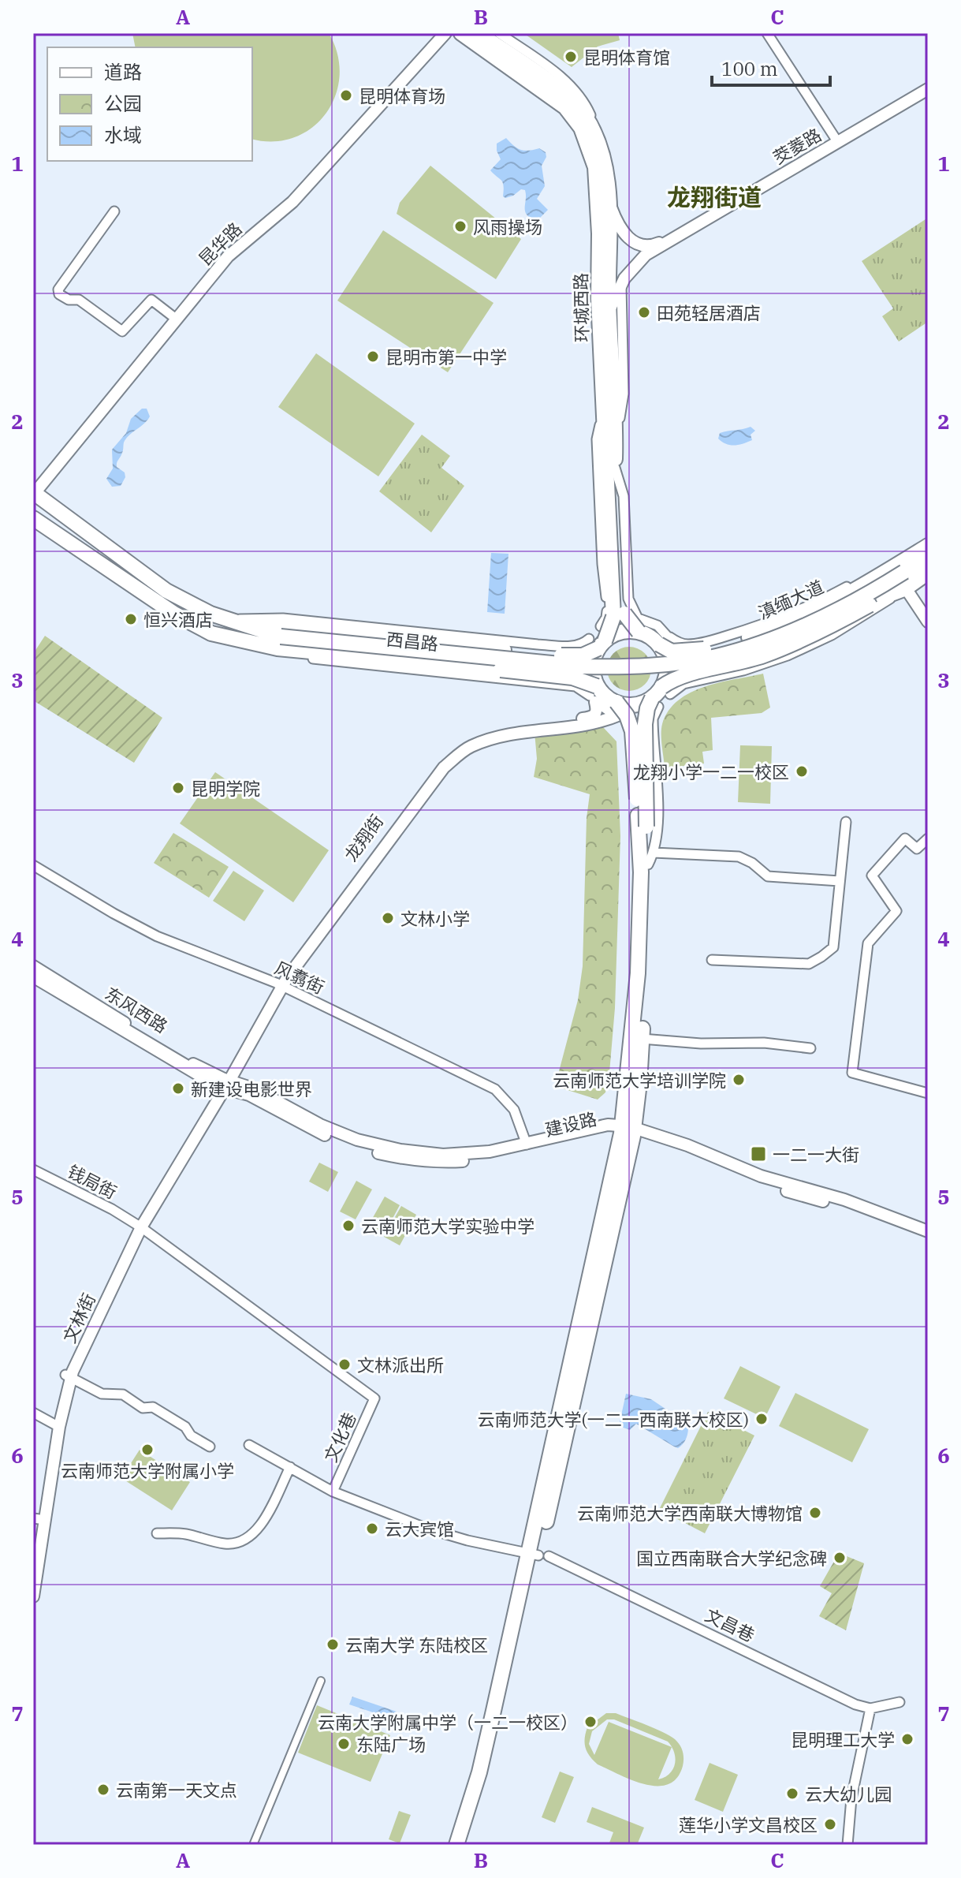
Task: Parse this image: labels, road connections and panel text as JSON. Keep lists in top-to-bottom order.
{
  "streets": {
    "main road": [
      "环城西路",
      "滇缅大道",
      "西昌路",
      "东风西路"
    ],
    "street": [
      "茭菱路",
      "昆华路",
      "龙翔街",
      "风翥街",
      "建设路",
      "钱局街",
      "文林街",
      "文化巷",
      "文昌巷"
    ]
  },
  "crossings": [
    ["茭菱路", "环城西路"],
    ["昆华路", "西昌路"],
    ["环城西路", "西昌路"],
    ["环城西路", "龙翔街"],
    ["滇缅大道", "西昌路"],
    ["西昌路", "龙翔街"],
    ["龙翔街", "风翥街"],
    ["龙翔街", "东风西路"],
    ["龙翔街", "建设路"],
    ["龙翔街", "文林街"],
    ["风翥街", "建设路"],
    ["东风西路", "建设路"],
    ["东风西路", "文林街"],
    ["建设路", "文林街"],
    ["钱局街", "文林街"],
    ["钱局街", "文化巷"],
    ["文林街", "文化巷"]
  ],
  "districts": ["龙翔街道"],
  "places": {
    "other": [
      "昆明体育馆",
      "昆明体育场",
      "风雨操场",
      "田苑轻居酒店",
      "昆明市第一中学",
      "恒兴酒店",
      "龙翔小学一二一校区",
      "昆明学院",
      "文林小学",
      "云南师范大学培训学院",
      "新建设电影世界",
      "云南师范大学实验中学",
      "文林派出所",
      "云南师范大学(一二一西南联大校区)",
      "云南师范大学附属小学",
      "云南师范大学西南联大博物馆",
      "云大宾馆",
      "国立西南联合大学纪念碑",
      "云南大学 东陆校区",
      "云南大学附属中学（一二一校区）",
      "昆明理工大学",
      "东陆广场",
      "云南第一天文点",
      "云大幼儿园",
      "莲华小学文昌校区"
    ],
    "transit": ["一二一大街"]
  },
  "legend": ["道路", "公园", "水域"],
  "scale_bar": "100 m",
  "grid": {
    "columns": ["A", "B", "C"],
    "rows": [
      "1",
      "2",
      "3",
      "4",
      "5",
      "6",
      "7"
    ]
  }
}
